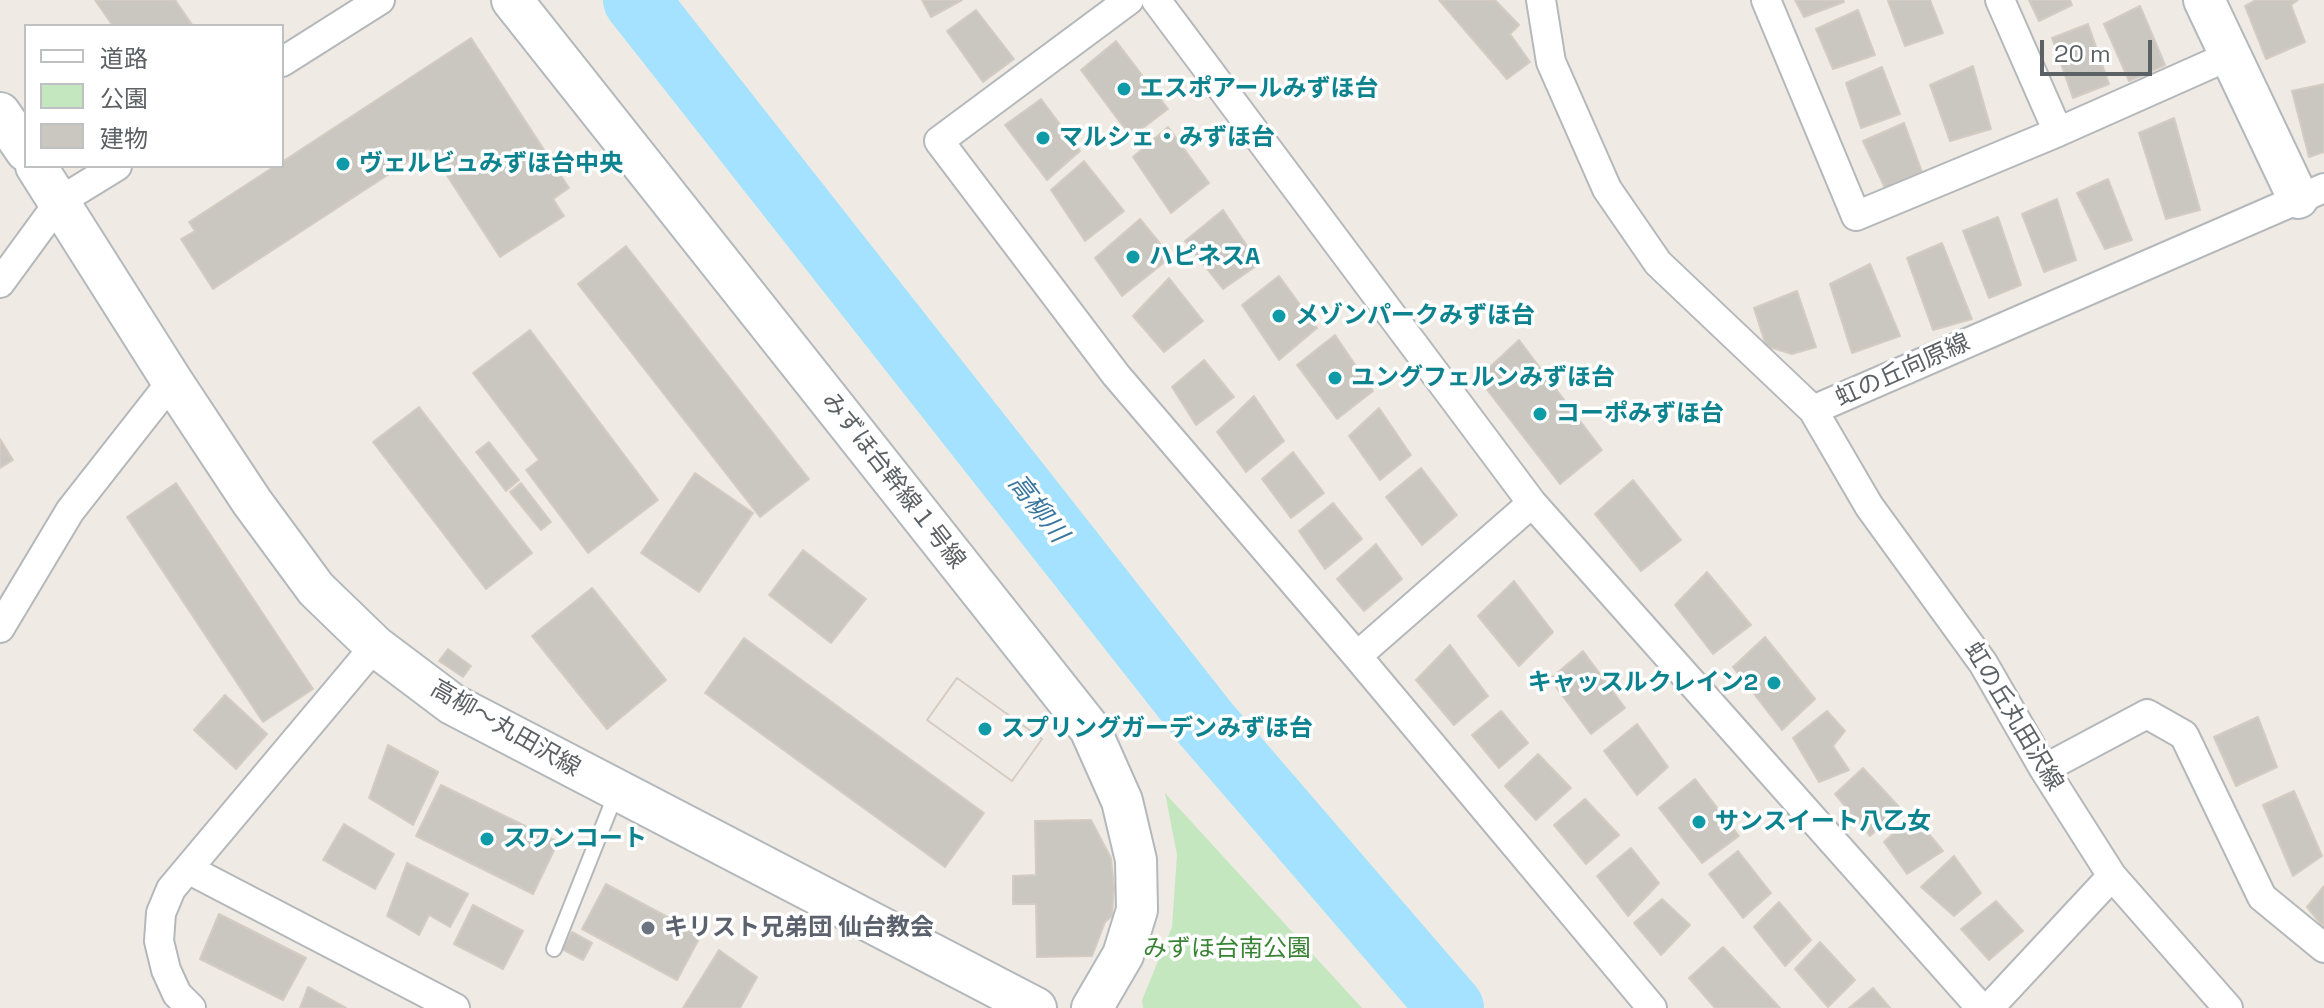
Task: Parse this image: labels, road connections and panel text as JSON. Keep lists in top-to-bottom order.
{
  "streets": {
    "street": [
      "虹の丘向原線",
      "みずほ台幹線１号線",
      "虹の丘丸田沢線",
      "高柳～丸田沢線"
    ]
  },
  "crossings": [
    ["虹の丘向原線", "虹の丘丸田沢線"]
  ],
  "water": ["高柳川"],
  "parks": ["みずほ台南公園"],
  "places": [
    "エスポアールみずほ台",
    "マルシェ・みずほ台",
    "ヴェルビュみずほ台中央",
    "ハピネスA",
    "メゾンパークみずほ台",
    "ユングフェルンみずほ台",
    "コーポみずほ台",
    "キャッスルクレイン2",
    "スプリングガーデンみずほ台",
    "サンスイート八乙女",
    "スワンコート",
    "キリスト兄弟団 仙台教会"
  ],
  "legend": ["道路", "公園", "建物"],
  "scale_bar": "20 m"
}
